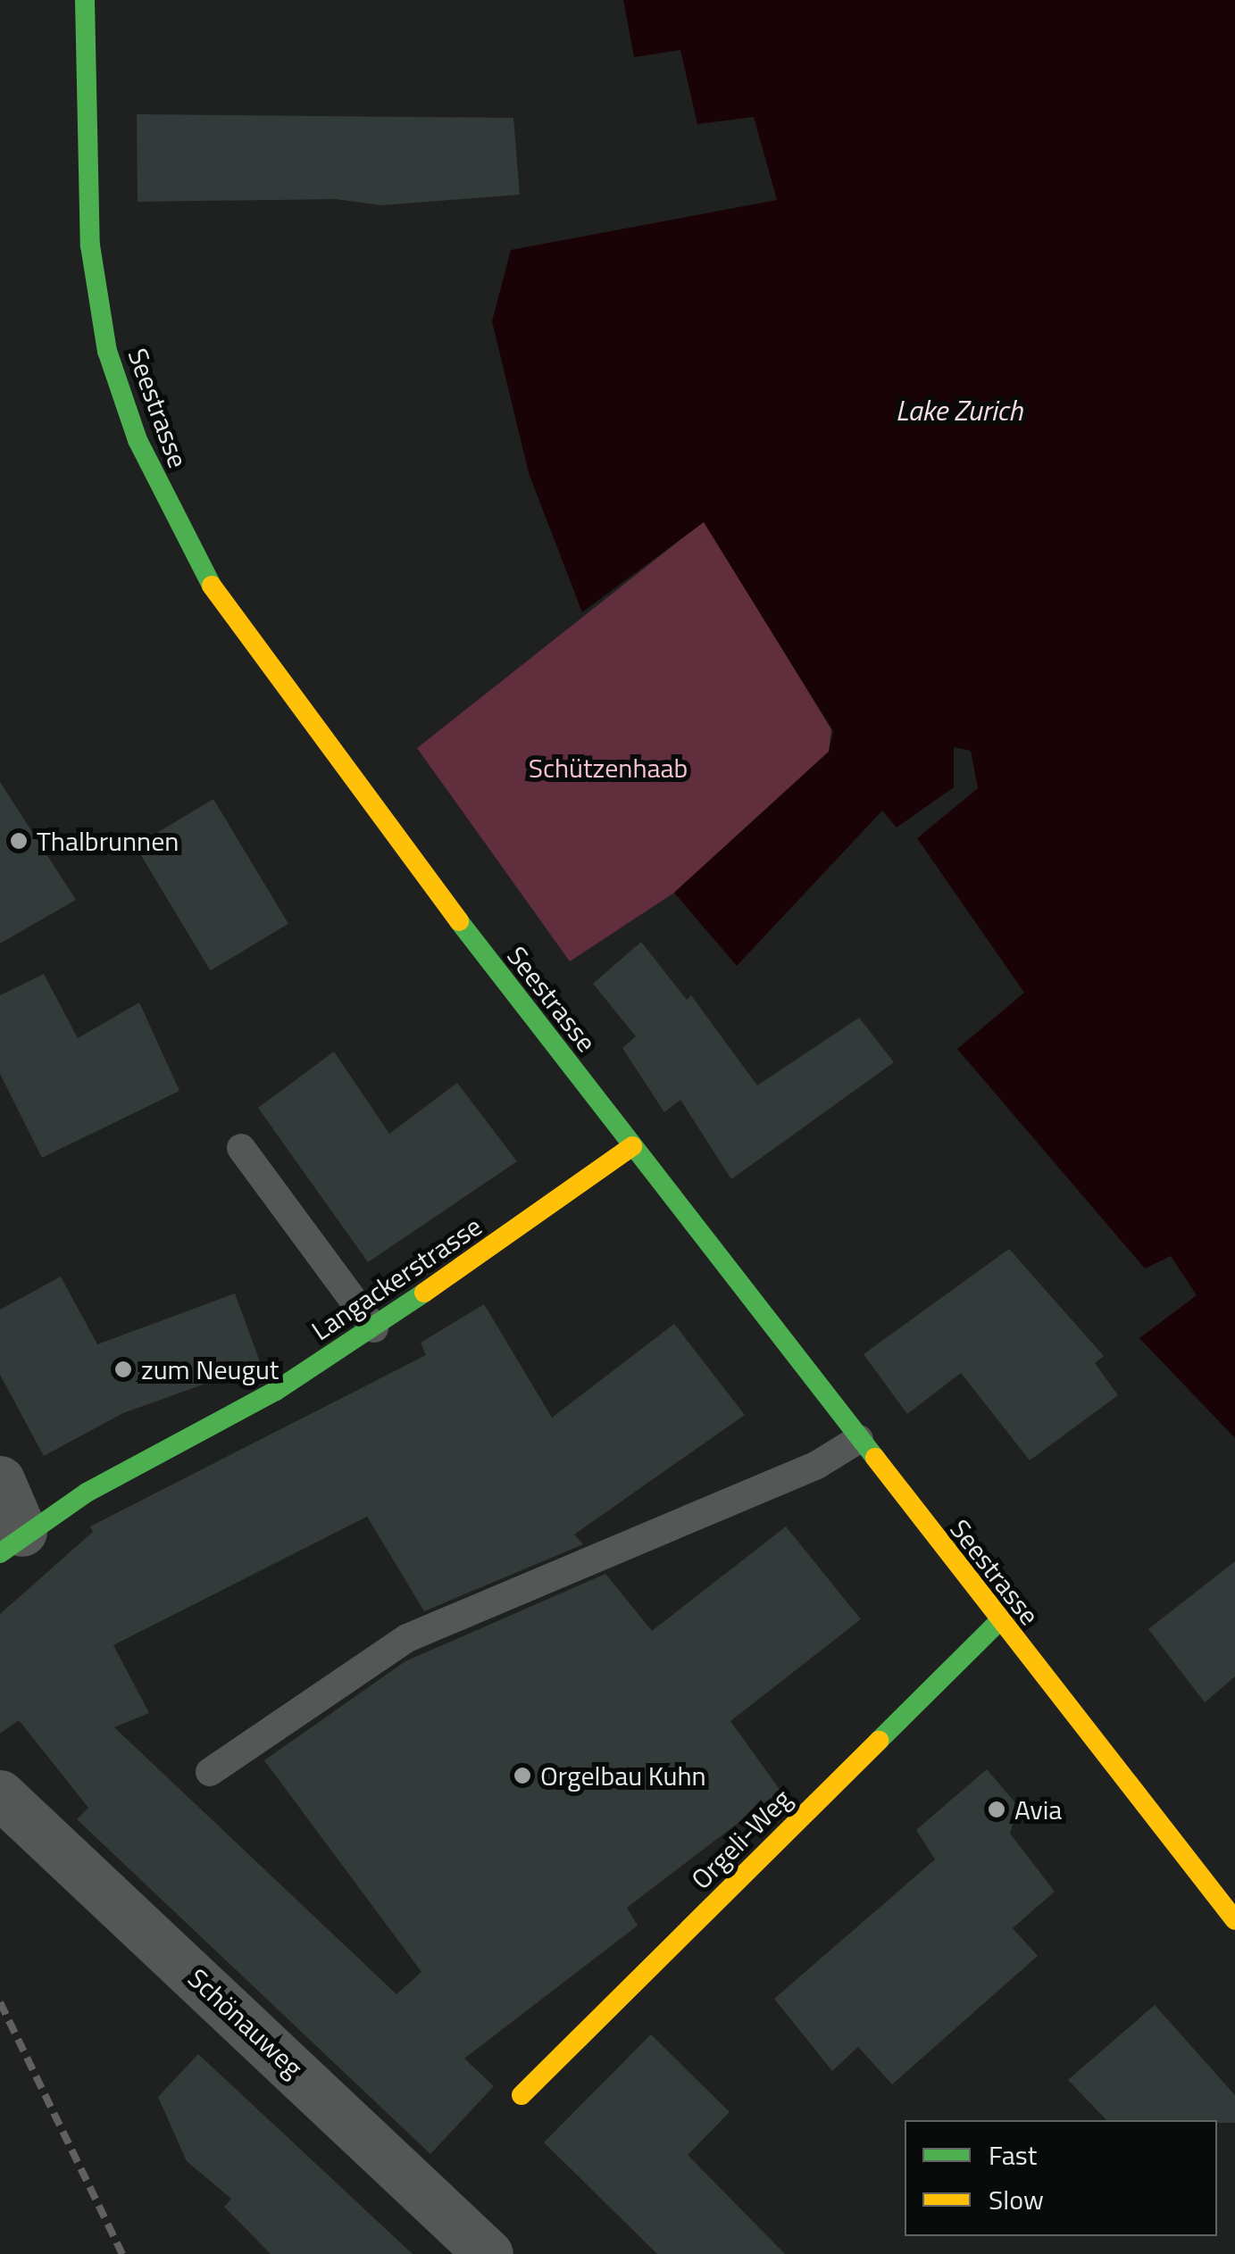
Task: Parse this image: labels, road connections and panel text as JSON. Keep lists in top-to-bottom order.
{
  "streets": {
    "main road": ["Seestrasse", "Langackerstrasse", "Orgeli-Weg"],
    "street": ["Schönauweg"]
  },
  "crossings": [
    ["Seestrasse", "Langackerstrasse"],
    ["Seestrasse", "Orgeli-Weg"]
  ],
  "water": ["Lake Zurich"],
  "parks": ["Schützenhaab"],
  "places": [
    "Thalbrunnen",
    "zum Neugut",
    "Orgelbau Kuhn",
    "Avia"
  ],
  "legend": ["Fast", "Slow"]
}
